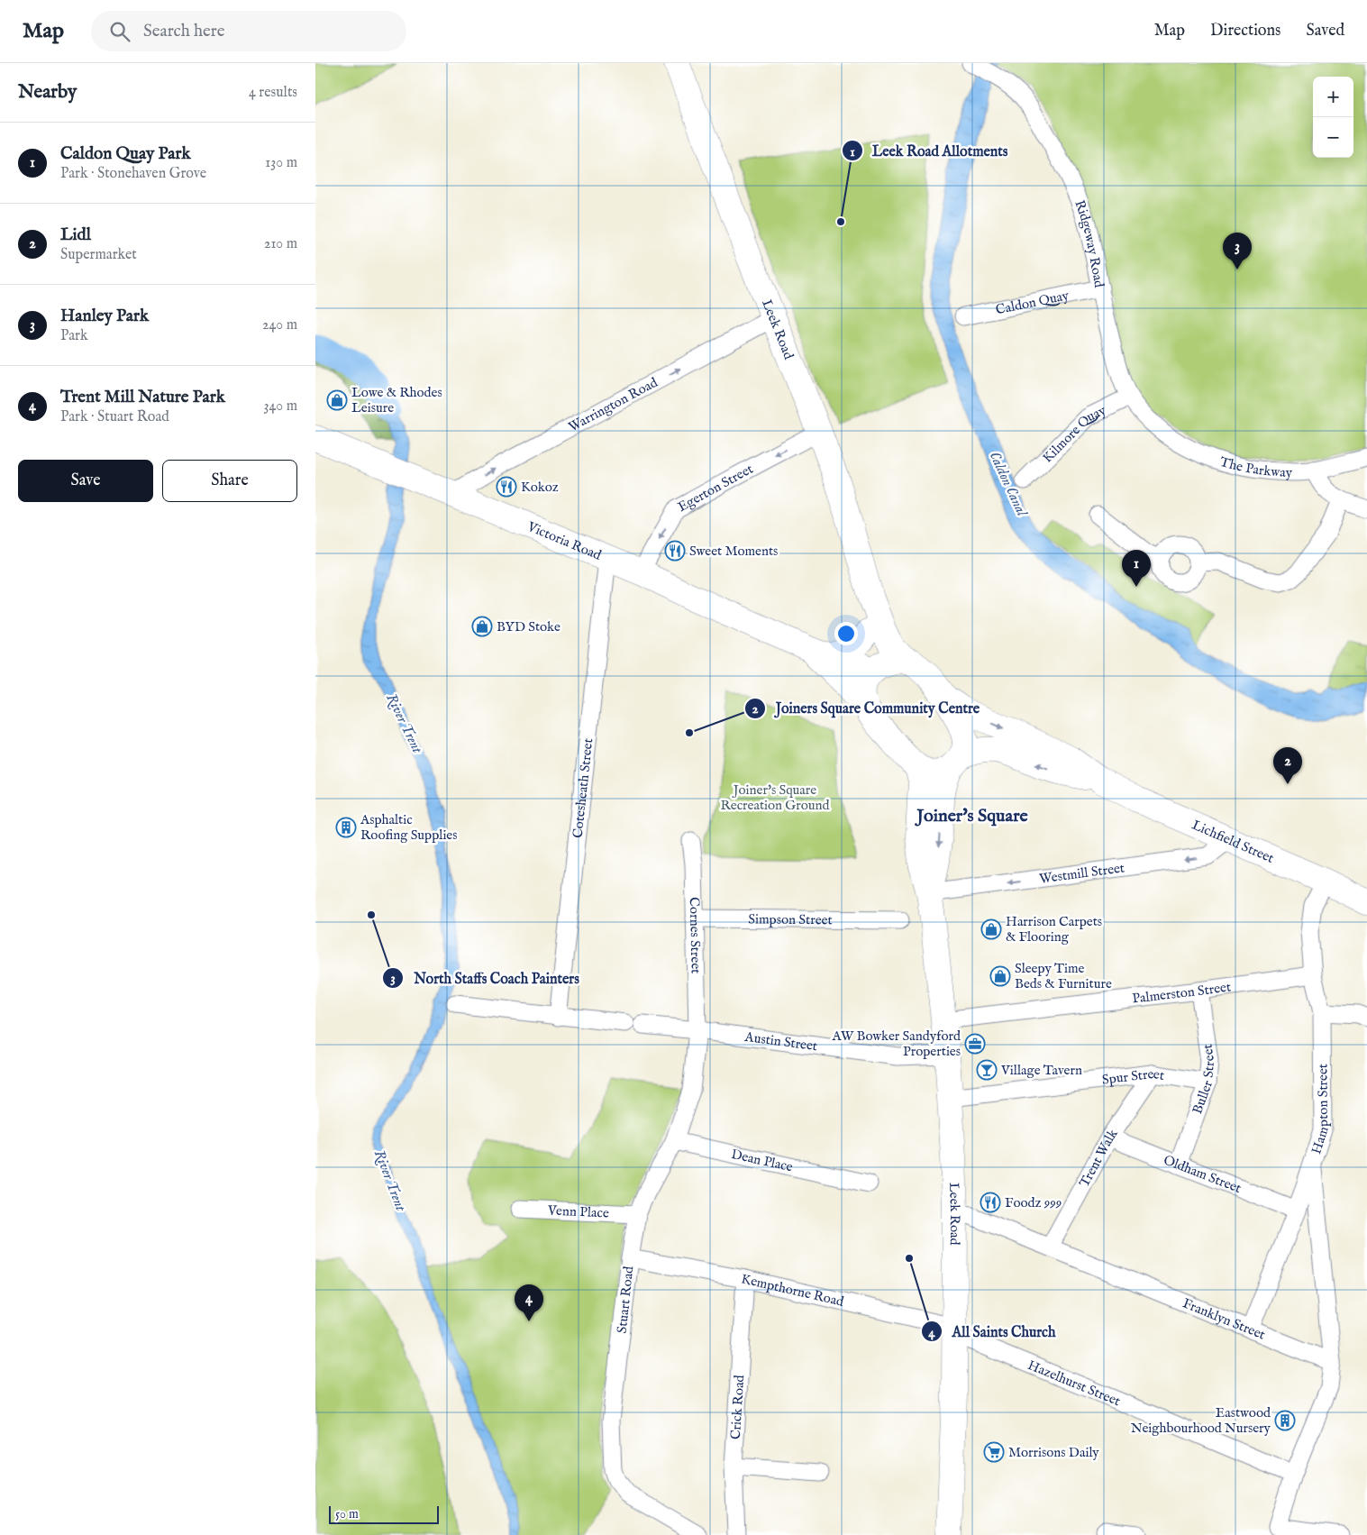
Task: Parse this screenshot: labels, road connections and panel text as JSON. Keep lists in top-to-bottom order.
{
  "streets": {
    "main road": ["Leek Road", "Victoria Road", "Lichfield Street"],
    "street": [
      "Ridgeway Road",
      "Caldon Quay",
      "Warrington Road",
      "Kilmore Quay",
      "The Parkway",
      "Egerton Street",
      "Cotesheath Street",
      "Westmill Street",
      "Simpson Street",
      "Cornes Street",
      "Palmerston Street",
      "Austin Street",
      "Spur Street",
      "Buller Street",
      "Hampton Street",
      "Trent Walk",
      "Dean Place",
      "Oldham Street",
      "Venn Place",
      "Kempthorne Road",
      "Stuart Road",
      "Franklyn Street",
      "Hazelhurst Street",
      "Crick Road"
    ]
  },
  "crossings": [
    ["Ridgeway Road", "Caldon Quay"],
    ["Ridgeway Road", "Kilmore Quay"],
    ["Ridgeway Road", "The Parkway"],
    ["Leek Road", "Warrington Road"],
    ["Leek Road", "Egerton Street"],
    ["Leek Road", "Victoria Road"],
    ["Leek Road", "Lichfield Street"],
    ["Leek Road", "Westmill Street"],
    ["Leek Road", "Palmerston Street"],
    ["Leek Road", "Austin Street"],
    ["Leek Road", "Spur Street"],
    ["Leek Road", "Kempthorne Road"],
    ["Leek Road", "Franklyn Street"],
    ["Leek Road", "Hazelhurst Street"],
    ["Warrington Road", "Victoria Road"],
    ["Egerton Street", "Victoria Road"],
    ["Victoria Road", "Cotesheath Street"],
    ["Victoria Road", "Lichfield Street"],
    ["Cotesheath Street", "Austin Street"],
    ["Lichfield Street", "Westmill Street"],
    ["Lichfield Street", "Hampton Street"],
    ["Simpson Street", "Cornes Street"],
    ["Cornes Street", "Austin Street"],
    ["Cornes Street", "Stuart Road"],
    ["Palmerston Street", "Buller Street"],
    ["Palmerston Street", "Hampton Street"],
    ["Austin Street", "Stuart Road"],
    ["Spur Street", "Buller Street"],
    ["Spur Street", "Trent Walk"],
    ["Buller Street", "Oldham Street"],
    ["Hampton Street", "Oldham Street"],
    ["Hampton Street", "Franklyn Street"],
    ["Trent Walk", "Oldham Street"],
    ["Trent Walk", "Franklyn Street"],
    ["Dean Place", "Stuart Road"],
    ["Venn Place", "Stuart Road"],
    ["Kempthorne Road", "Stuart Road"],
    ["Kempthorne Road", "Hazelhurst Street"],
    ["Kempthorne Road", "Crick Road"]
  ],
  "one_way": ["Warrington Road", "Egerton Street", "Westmill Street"],
  "districts": ["Joiner's Square"],
  "water": ["Caldon Canal", "River Trent"],
  "parks": ["Joiner's Square Recreation Ground"],
  "places": {
    "other": [
      "Leek Road Allotments",
      "Joiners Square Community Centre",
      "North Staffs Coach Painters",
      "All Saints Church"
    ],
    "shop": [
      "Lowe & Rhodes Leisure",
      "BYD Stoke",
      "Harrison Carpets & Flooring",
      "Sleepy Time Beds & Furniture"
    ],
    "restaurant": ["Kokoz", "Sweet Moments", "Foodz 999"],
    "building": ["Asphaltic Roofing Supplies", "Eastwood Neighbourhood Nursery"],
    "office": ["AW Bowker Sandyford Properties"],
    "bar": ["Village Tavern"],
    "supermarket": ["Morrisons Daily"]
  },
  "scale_bar": "50 m",
  "page": {
    "header": "Map",
    "search": "Search here",
    "nav": ["Map", "Directions", "Saved"],
    "heading": ["Nearby", "4 results"],
    "map_buttons": ["+", "−"],
    "list": [
      {
        "mark": "1",
        "name": "Caldon Quay Park",
        "note": "Park · Stonehaven Grove",
        "value": "130 m"
      },
      {
        "mark": "2",
        "name": "Lidl",
        "note": "Supermarket",
        "value": "210 m"
      },
      {
        "mark": "3",
        "name": "Hanley Park",
        "note": "Park",
        "value": "240 m"
      },
      {
        "mark": "4",
        "name": "Trent Mill Nature Park",
        "note": "Park · Stuart Road",
        "value": "340 m"
      }
    ],
    "pins": [
      "3",
      "1",
      "2",
      "4"
    ],
    "buttons": ["Save", "Share"],
    "scale": "50 m"
  }
}
